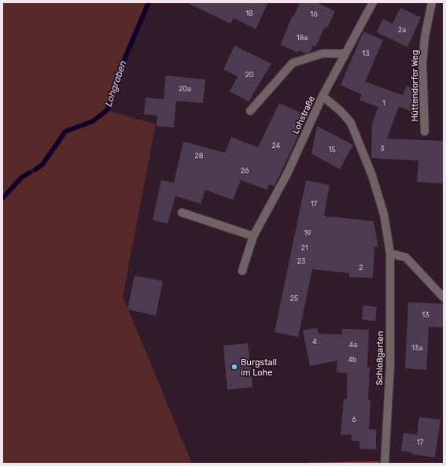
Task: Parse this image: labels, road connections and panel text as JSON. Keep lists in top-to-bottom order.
{
  "streets": {
    "street": ["Hüttendorfer Weg", "Lohstraße", "Schloßgarten"]
  },
  "crossings": [
    ["Lohstraße", "Schloßgarten"]
  ],
  "water": ["Lohgraben"],
  "places": ["Burgstall im Lohe"],
  "house_numbers": [
    "18",
    "16",
    "2a",
    "18a",
    "13",
    "20",
    "20a",
    "1",
    "24",
    "3",
    "15",
    "28",
    "26",
    "17",
    "19",
    "21",
    "23",
    "2",
    "25",
    "13",
    "4",
    "4a",
    "13a",
    "4b",
    "6",
    "17"
  ]
}
